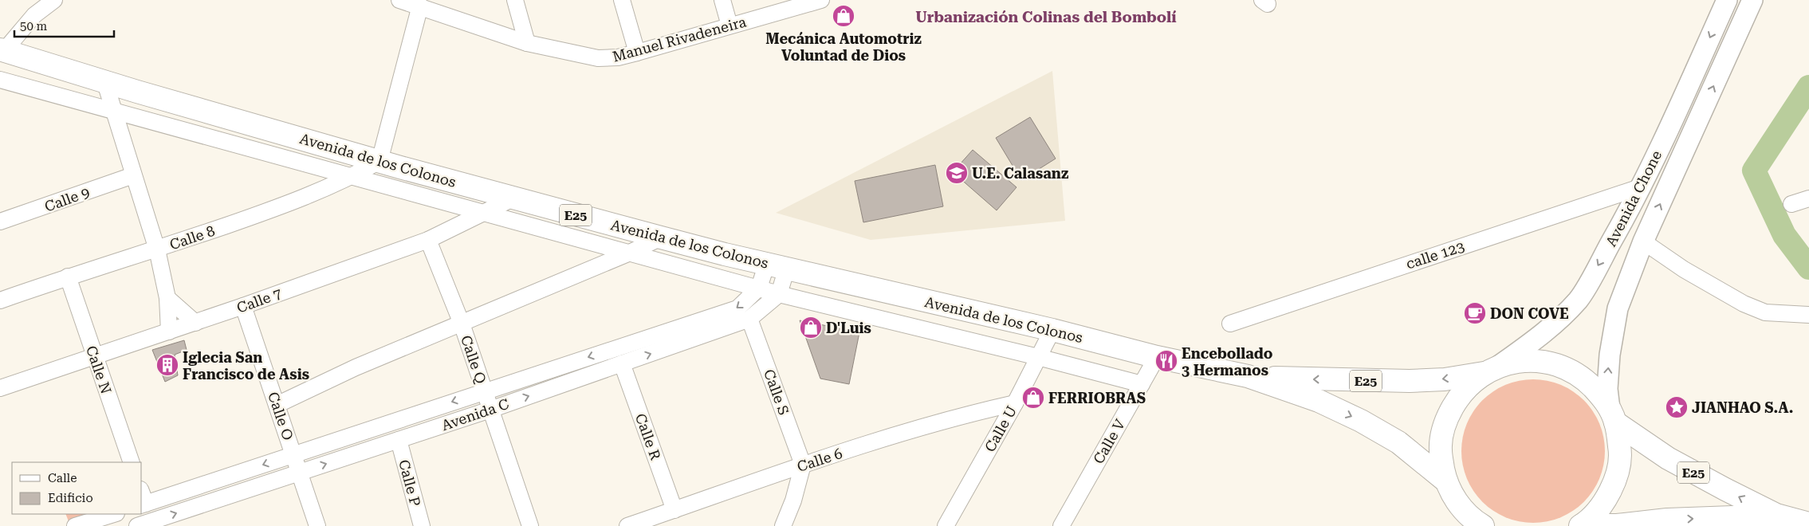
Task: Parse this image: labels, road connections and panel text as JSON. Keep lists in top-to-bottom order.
{
  "streets": {
    "highway": ["Avenida de los Colonos", "E25"],
    "main road": ["Avenida Chone"],
    "street": [
      "Manuel Rivadeneira",
      "Calle 9",
      "Calle 8",
      "calle 123",
      "Calle 7",
      "Calle Q",
      "Calle N",
      "Calle S",
      "Avenida C",
      "Calle O",
      "Calle U",
      "Calle R",
      "Calle V",
      "Calle 6",
      "Calle P"
    ]
  },
  "crossings": [
    ["Avenida de los Colonos", "Avenida Chone"],
    ["Avenida de los Colonos", "E25"],
    ["Avenida de los Colonos", "Calle 8"],
    ["Avenida de los Colonos", "Calle 7"],
    ["Avenida de los Colonos", "Avenida C"],
    ["Avenida de los Colonos", "Calle U"],
    ["Avenida de los Colonos", "Calle V"],
    ["Avenida Chone", "E25"],
    ["Avenida Chone", "calle 123"],
    ["Calle 8", "Calle N"],
    ["Calle 7", "Calle Q"],
    ["Calle 7", "Calle N"],
    ["Calle 7", "Calle O"],
    ["Calle Q", "Avenida C"],
    ["Calle S", "Avenida C"],
    ["Calle S", "Calle 6"],
    ["Avenida C", "Calle O"],
    ["Avenida C", "Calle R"],
    ["Avenida C", "Calle P"],
    ["Calle U", "Calle 6"],
    ["Calle R", "Calle 6"]
  ],
  "districts": ["Urbanización Colinas del Bombolí"],
  "places": {
    "shop": ["Mecánica Automotriz Voluntad de Dios", "D'Luis", "FERRIOBRAS"],
    "school or university": ["U.E. Calasanz"],
    "cafe": ["DON COVE"],
    "restaurant": ["Encebollado 3 Hermanos"],
    "building": ["Iglecia San Francisco de Asis"],
    "place": ["JIANHAO S.A."]
  },
  "legend": ["Calle", "Edificio"],
  "scale_bar": "50 m"
}
